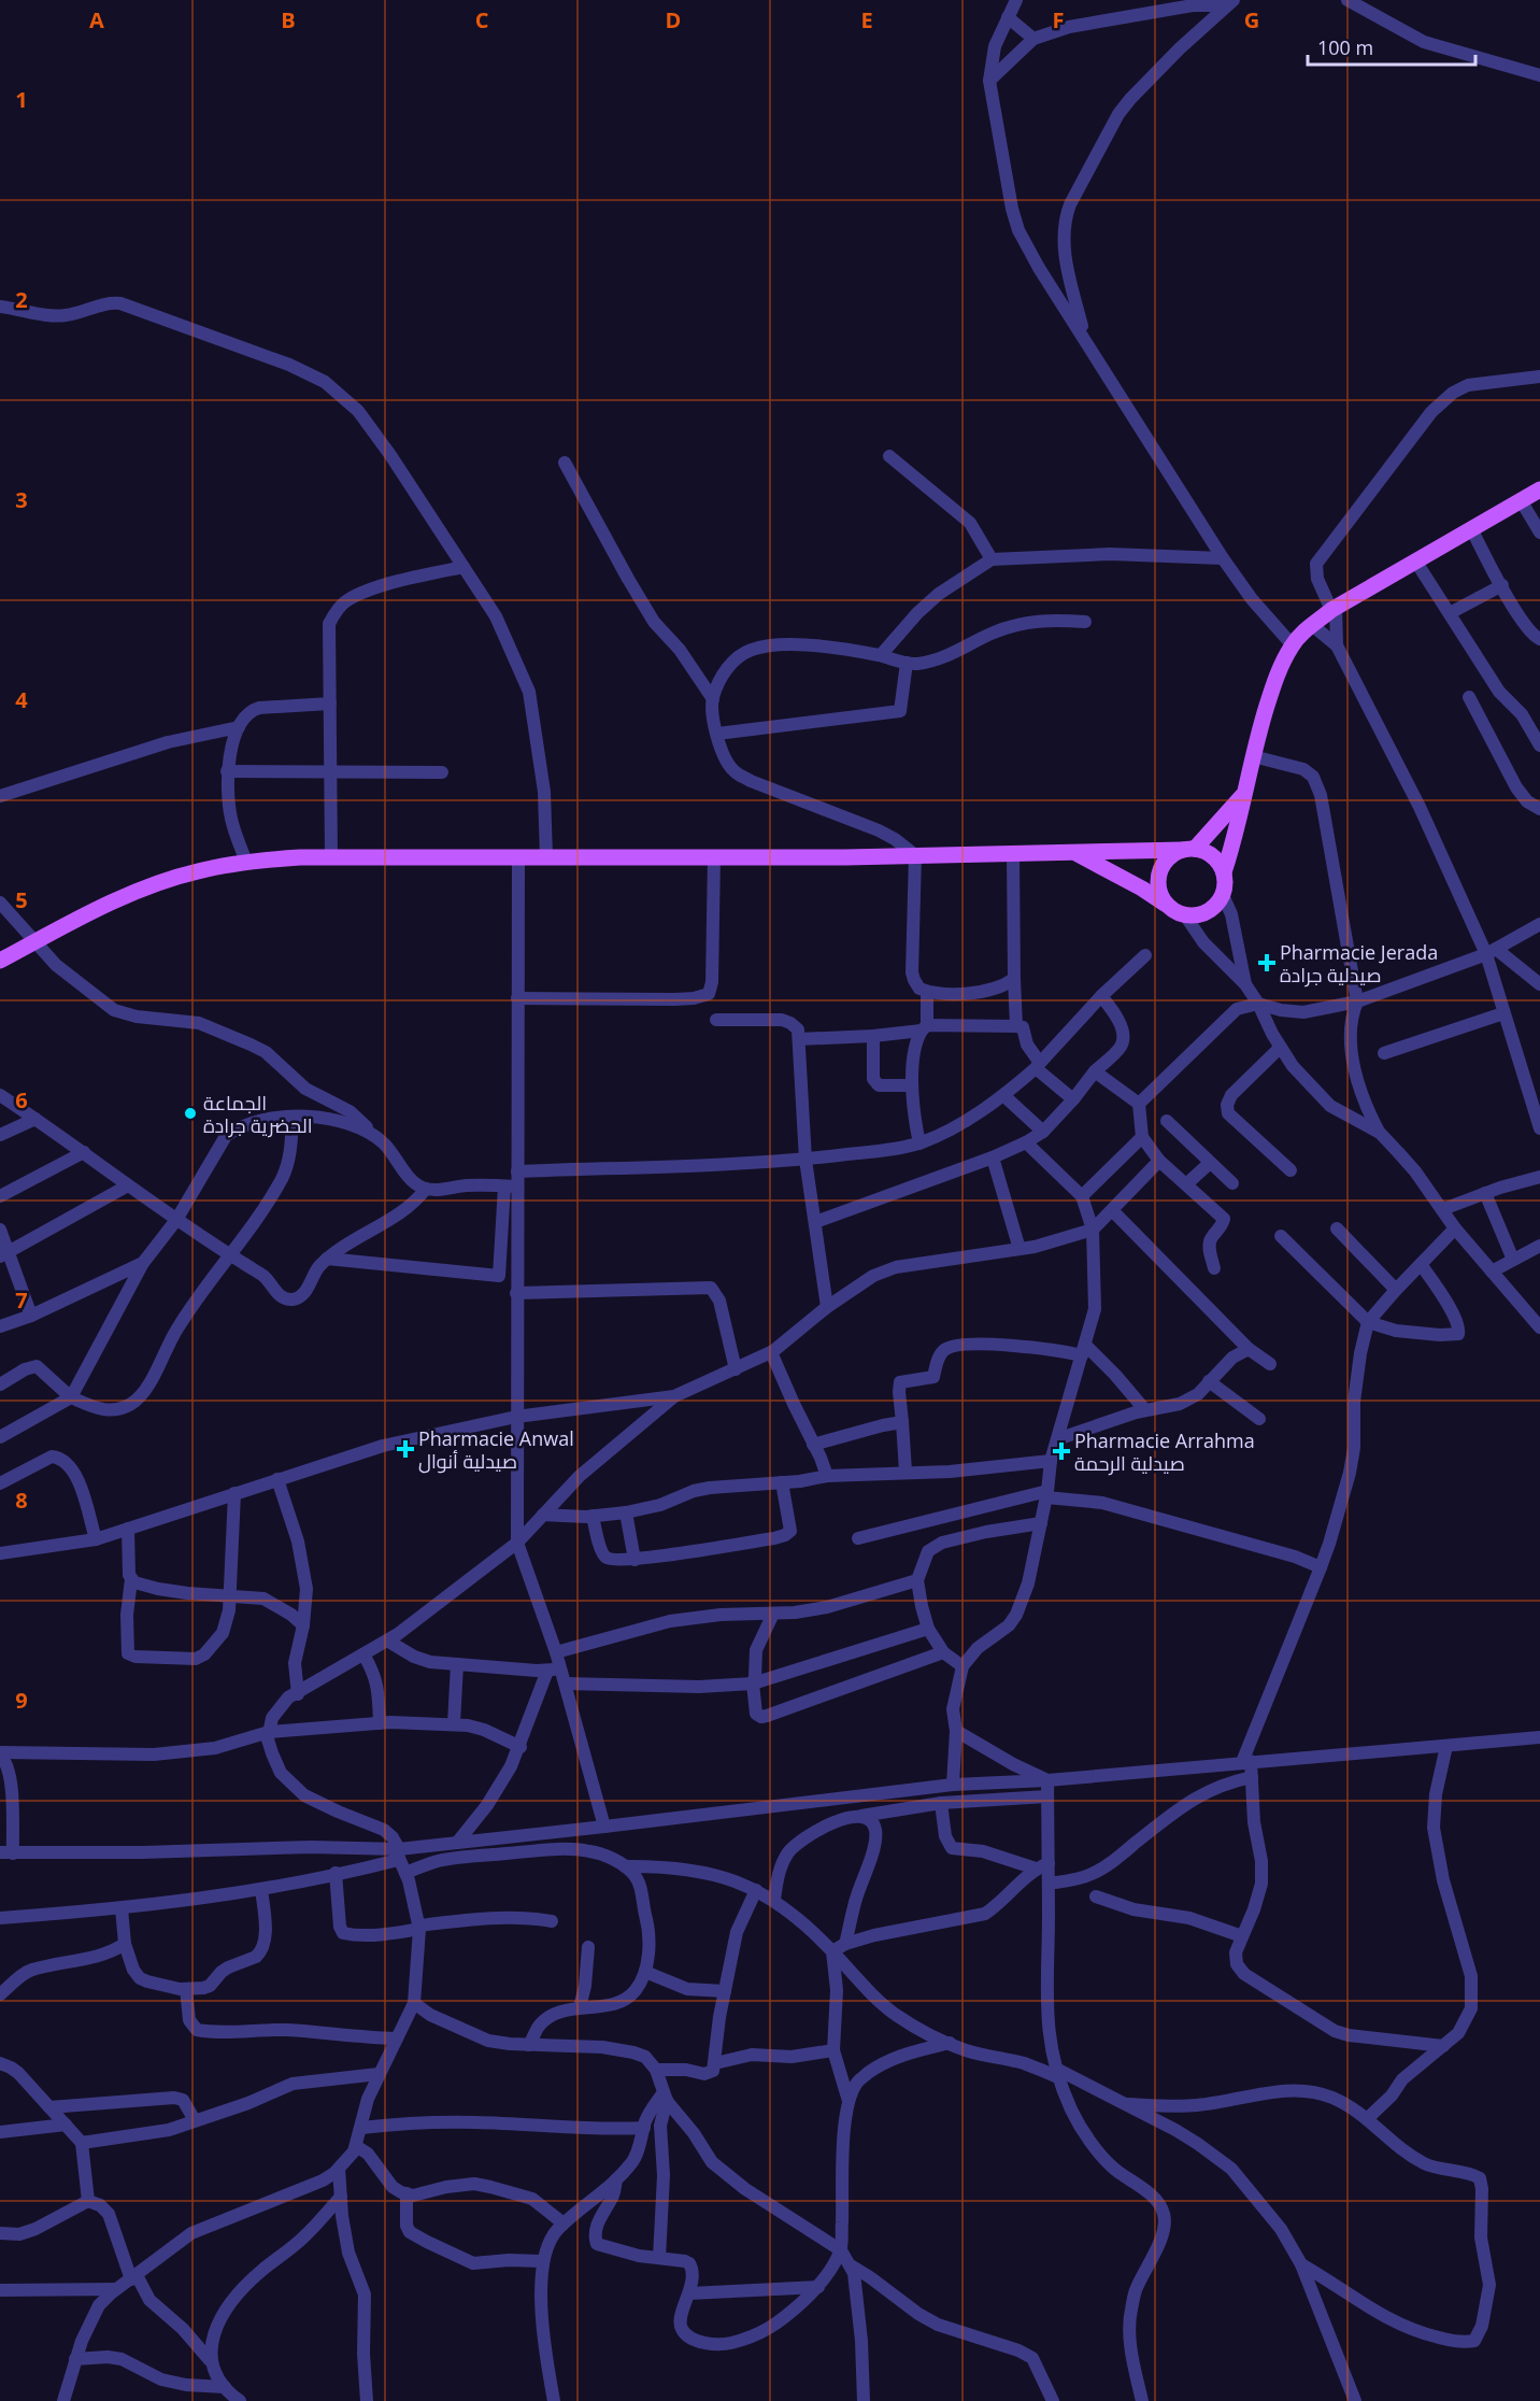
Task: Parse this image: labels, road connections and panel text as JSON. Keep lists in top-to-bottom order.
{
  "places": {
    "health": ["Pharmacie Jerada صيدلية جرادة", "Pharmacie Anwal صيدلية أنوال", "Pharmacie Arrahma صيدلية الرحمة"],
    "other": ["الجماعة الحضرية جرادة"]
  },
  "scale_bar": "100 m",
  "grid": {
    "columns": [
      "A",
      "B",
      "C",
      "D",
      "E",
      "F",
      "G"
    ],
    "rows": [
      "1",
      "2",
      "3",
      "4",
      "5",
      "6",
      "7",
      "8",
      "9"
    ]
  }
}
